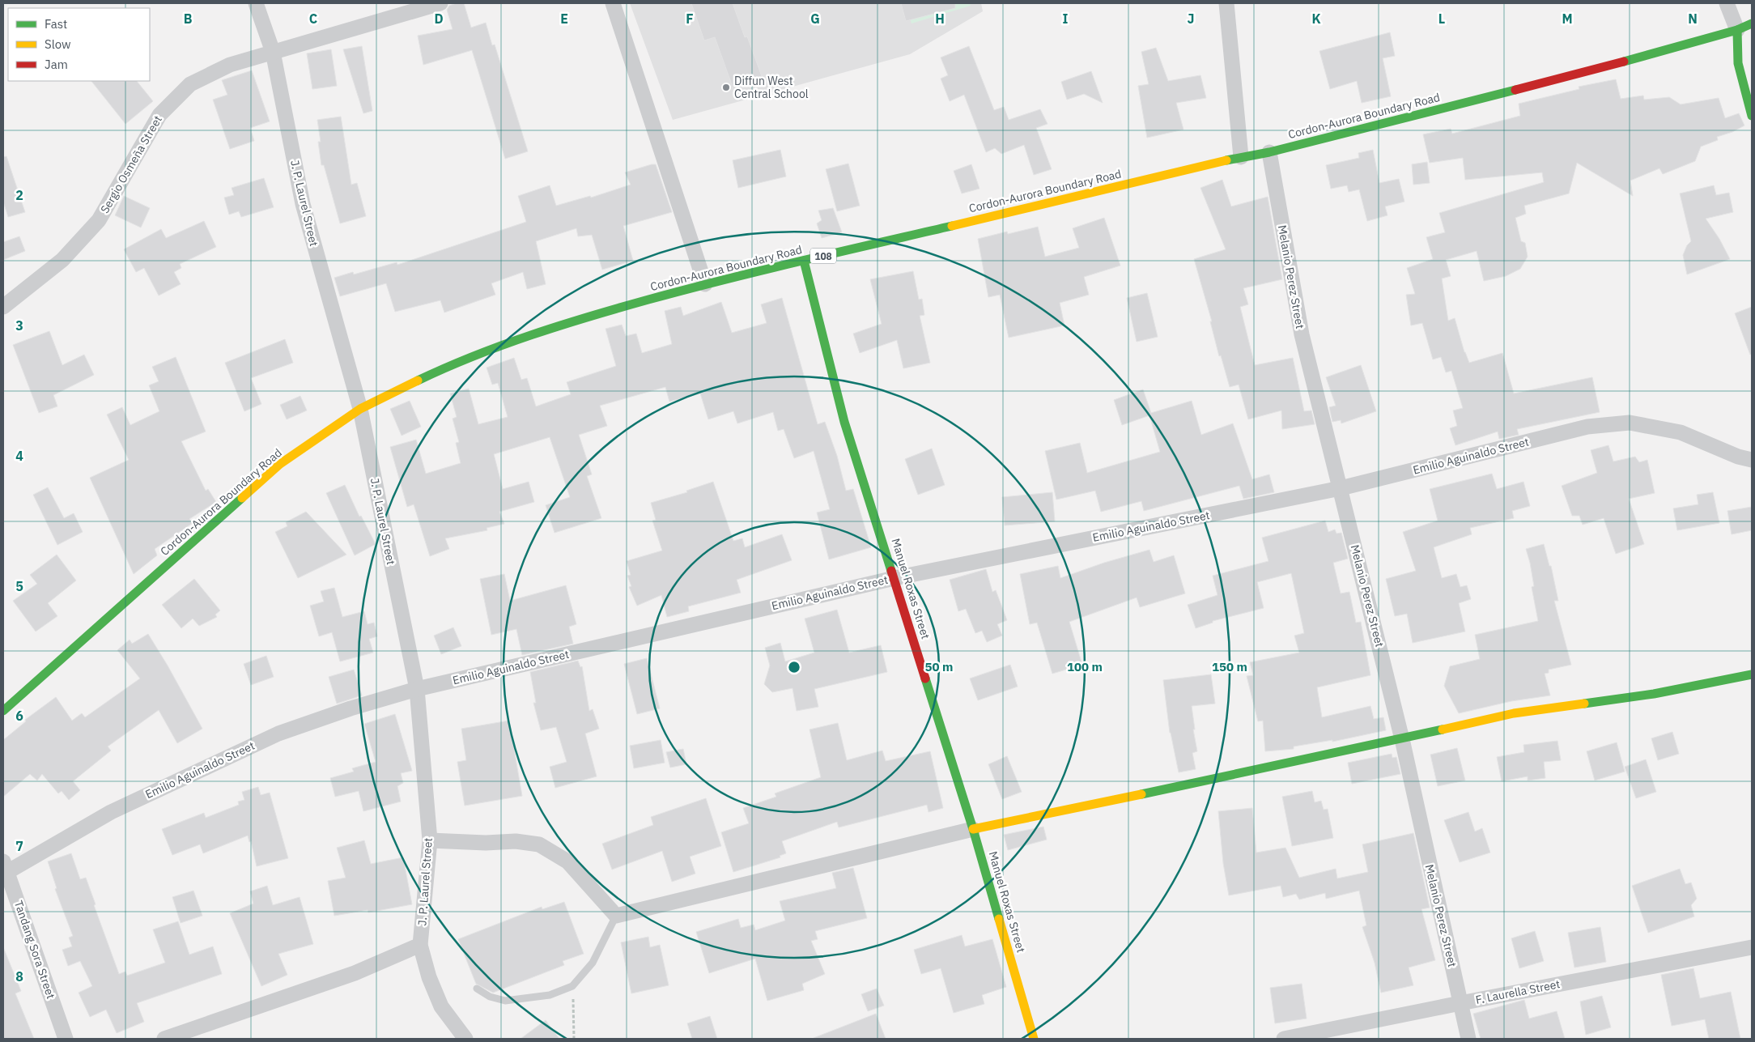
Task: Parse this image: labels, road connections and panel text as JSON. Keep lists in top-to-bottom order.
{
  "streets": {
    "main road": ["Cordon-Aurora Boundary Road", "108", "Manuel Roxas Street"],
    "street": [
      "Sergio Osmeña Street",
      "J. P. Laurel Street",
      "Melanio Perez Street",
      "Emilio Aguinaldo Street",
      "Tandang Sora Street",
      "F. Laurella Street"
    ]
  },
  "crossings": [
    ["Cordon-Aurora Boundary Road", "J. P. Laurel Street"],
    ["Cordon-Aurora Boundary Road", "Melanio Perez Street"],
    ["Cordon-Aurora Boundary Road", "Manuel Roxas Street"],
    ["Sergio Osmeña Street", "J. P. Laurel Street"],
    ["J. P. Laurel Street", "Emilio Aguinaldo Street"],
    ["Melanio Perez Street", "Emilio Aguinaldo Street"],
    ["Melanio Perez Street", "F. Laurella Street"],
    ["Emilio Aguinaldo Street", "Manuel Roxas Street"],
    ["Emilio Aguinaldo Street", "Tandang Sora Street"]
  ],
  "places": ["Diffun West Central School"],
  "legend": ["Fast", "Slow", "Jam"],
  "grid": {
    "columns": [
      "B",
      "C",
      "D",
      "E",
      "F",
      "G",
      "H",
      "I",
      "J",
      "K",
      "L",
      "M",
      "N"
    ],
    "rows": [
      "2",
      "3",
      "4",
      "5",
      "6",
      "7",
      "8"
    ]
  },
  "rings": ["50 m", "100 m", "150 m"]
}
